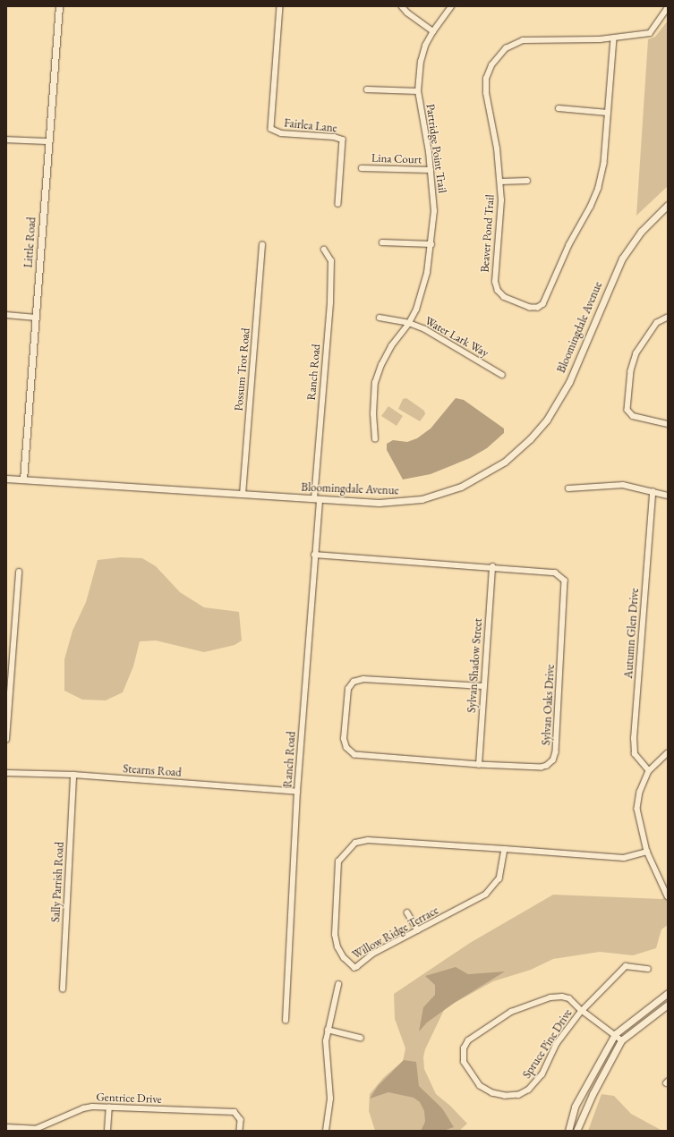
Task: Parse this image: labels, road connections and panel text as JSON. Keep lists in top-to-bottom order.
{
  "streets": {
    "street": [
      "Fairlea Lane",
      "Partridge Point Trail",
      "Lina Court",
      "Beaver Pond Trail",
      "Little Road",
      "Bloomingdale Avenue",
      "Water Lark Way",
      "Possum Trot Road",
      "Ranch Road",
      "Autumn Glen Drive",
      "Sylvan Shadow Street",
      "Sylvan Oaks Drive",
      "Stearns Road",
      "Sally Parrish Road",
      "Willow Ridge Terrace",
      "Spruce Pine Drive",
      "Gentrice Drive"
    ]
  },
  "crossings": [
    ["Partridge Point Trail", "Lina Court"],
    ["Partridge Point Trail", "Water Lark Way"],
    ["Little Road", "Bloomingdale Avenue"],
    ["Bloomingdale Avenue", "Possum Trot Road"],
    ["Bloomingdale Avenue", "Ranch Road"],
    ["Ranch Road", "Sylvan Oaks Drive"],
    ["Ranch Road", "Stearns Road"],
    ["Sylvan Shadow Street", "Sylvan Oaks Drive"],
    ["Stearns Road", "Sally Parrish Road"]
  ]
}
